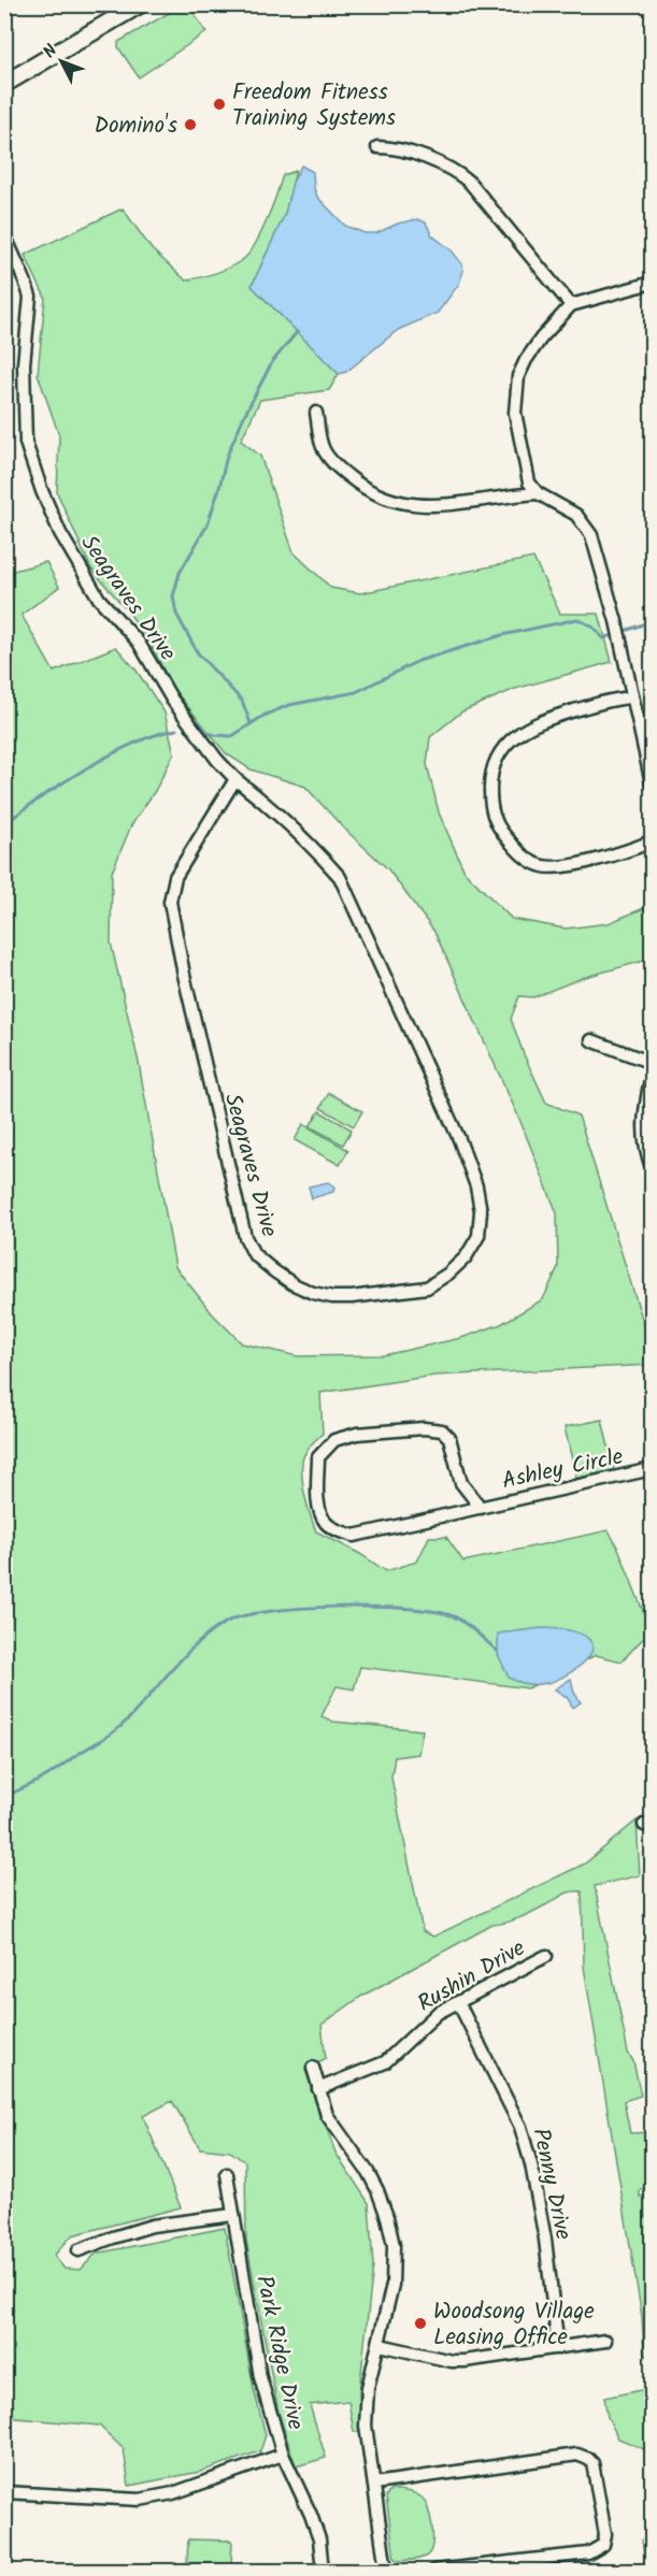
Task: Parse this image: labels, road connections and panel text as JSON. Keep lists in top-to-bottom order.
{
  "streets": {
    "street": [
      "Seagraves Drive",
      "Ashley Circle",
      "Rushin Drive",
      "Penny Drive",
      "Park Ridge Drive"
    ]
  },
  "crossings": [
    ["Rushin Drive", "Penny Drive"]
  ],
  "places": ["Freedom Fitness Training Systems", "Domino's", "Woodsong Village Leasing Office"],
  "north": "top left"
}
